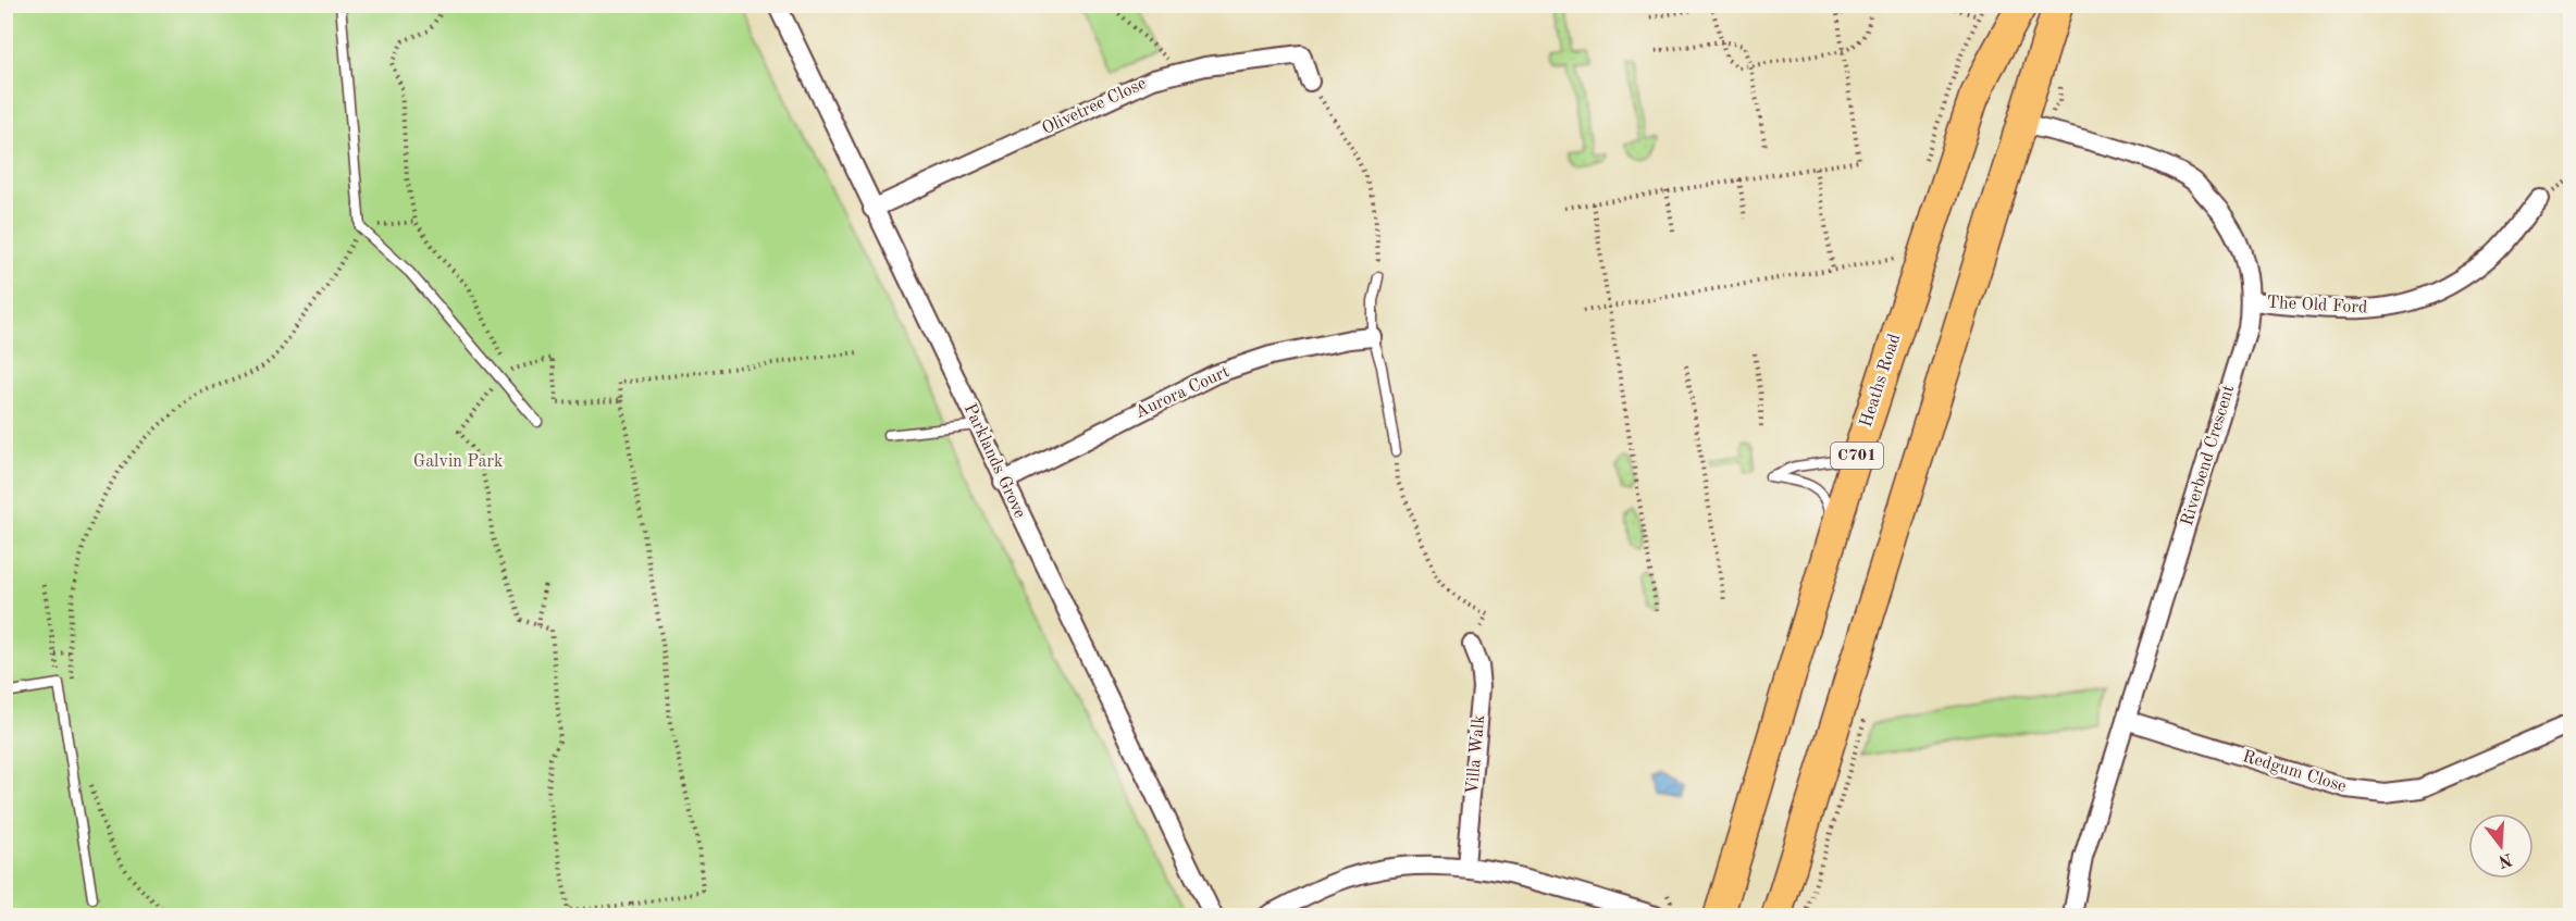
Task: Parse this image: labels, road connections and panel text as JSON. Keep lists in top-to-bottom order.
{
  "streets": {
    "main road": ["Heaths Road", "C701"],
    "street": [
      "Olivetree Close",
      "The Old Ford",
      "Aurora Court",
      "Riverbend Crescent",
      "Parklands Grove",
      "Villa Walk",
      "Redgum Close"
    ]
  },
  "crossings": [
    ["Olivetree Close", "Parklands Grove"],
    ["The Old Ford", "Riverbend Crescent"],
    ["Aurora Court", "Parklands Grove"],
    ["Riverbend Crescent", "Redgum Close"]
  ],
  "parks": ["Galvin Park"],
  "north": "bottom"
}
